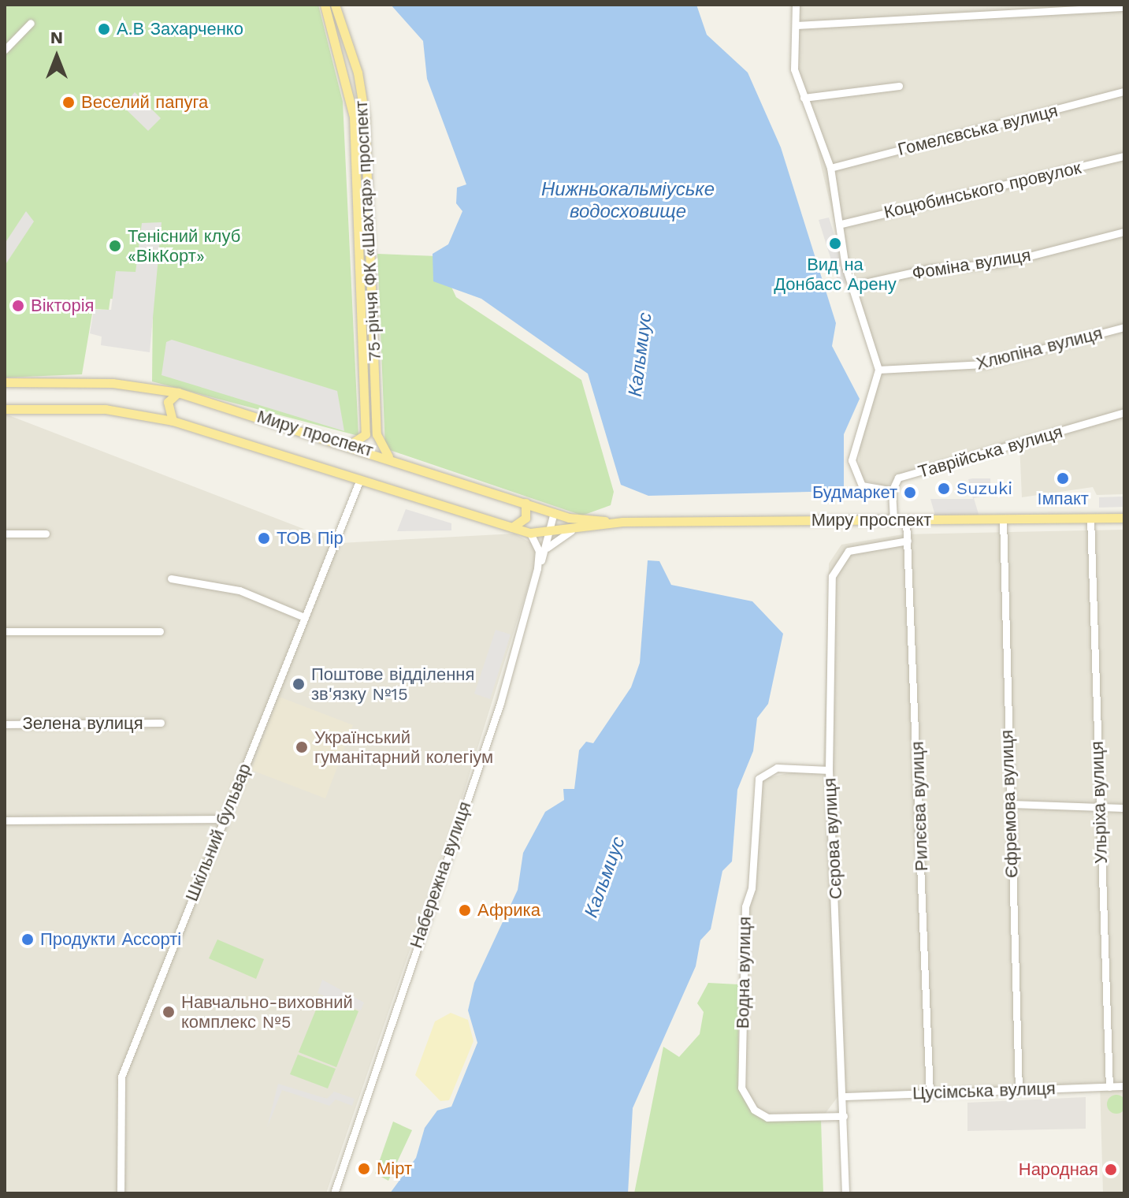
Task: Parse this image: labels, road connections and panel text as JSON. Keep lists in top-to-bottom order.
{
  "streets": {
    "main road": ["75-річчя ФК «Шахтар» проспект", "Миру проспект"],
    "street": [
      "Гомелєвська вулиця",
      "Коцюбинського провулок",
      "Фоміна вулиця",
      "Хлюпіна вулиця",
      "Таврійська вулиця",
      "Зелена вулиця",
      "Ульріха вулиця",
      "Єфремова вулиця",
      "Рилєєва вулиця",
      "Шкільний бульвар",
      "Сєрова вулиця",
      "Набережна вулиця",
      "Водна вулиця",
      "Цусімська вулиця"
    ]
  },
  "crossings": [
    ["75-річчя ФК «Шахтар» проспект", "Миру проспект"],
    ["Миру проспект", "Ульріха вулиця"],
    ["Миру проспект", "Єфремова вулиця"],
    ["Миру проспект", "Рилєєва вулиця"],
    ["Миру проспект", "Шкільний бульвар"],
    ["Миру проспект", "Набережна вулиця"],
    ["Ульріха вулиця", "Цусімська вулиця"],
    ["Єфремова вулиця", "Цусімська вулиця"],
    ["Рилєєва вулиця", "Сєрова вулиця"],
    ["Рилєєва вулиця", "Цусімська вулиця"],
    ["Сєрова вулиця", "Водна вулиця"],
    ["Сєрова вулиця", "Цусімська вулиця"]
  ],
  "water": ["Нижньокальміуське водосховище", "Кальмиус"],
  "places": [
    "А.В Захарченко",
    "Веселий папуга",
    "Вид на Донбасс Арену",
    "Тенісний клуб «ВікКорт»",
    "Вікторія",
    "Iмпакт",
    "Suzuki",
    "Будмаркет",
    "ТОВ Пір",
    "Поштове відділення зв'язку №15",
    "Український гуманітарний колегіум",
    "Африка",
    "Продукти Ассорті",
    "Навчально-виховний комплекс №5",
    "Мірт",
    "Народная"
  ],
  "north": "top"
}
